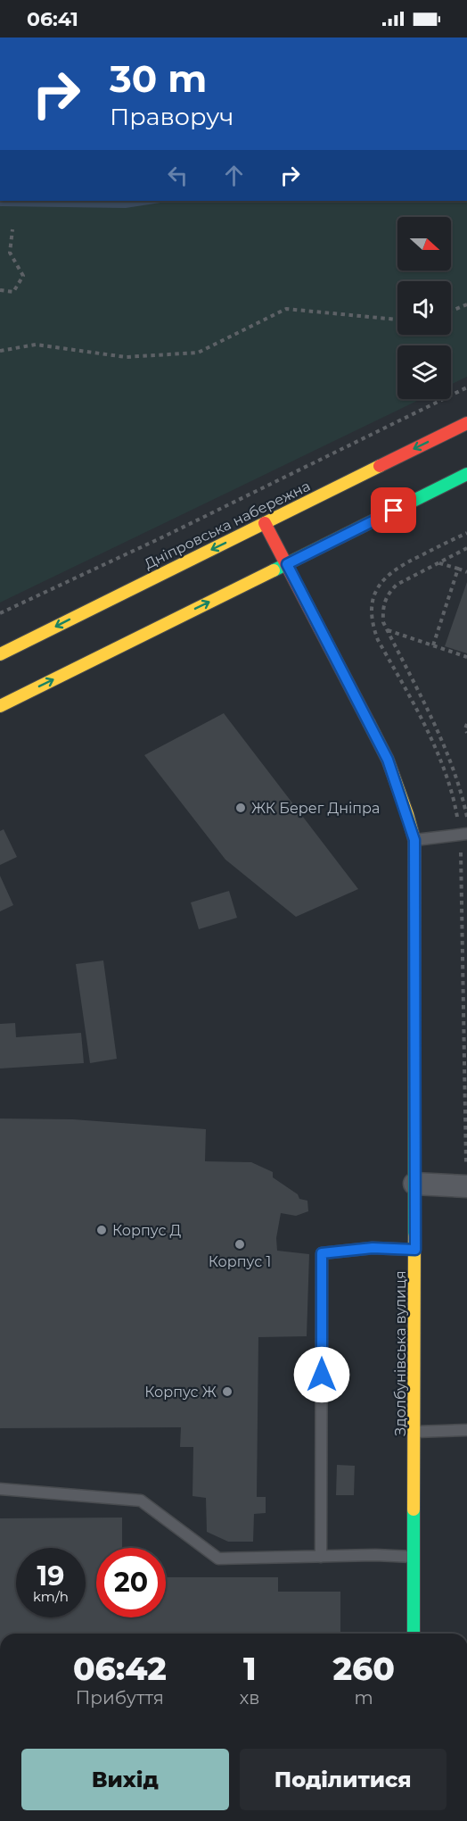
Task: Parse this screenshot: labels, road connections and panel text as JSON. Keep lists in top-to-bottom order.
{
  "streets": {
    "street": ["Дніпровська набережна", "Здолбунівська вулиця"]
  },
  "crossings": [
    ["Дніпровська набережна", "Здолбунівська вулиця"]
  ],
  "places": [
    "ЖК Берег Дніпра",
    "Корпус Д",
    "Корпус 1",
    "Корпус Ж"
  ],
  "north": "right",
  "page": {
    "status": "06:41",
    "turn": ["30 m", "Праворуч"],
    "speed": "19 km/h",
    "limit": "20",
    "eta": [
      "06:42",
      "Прибуття",
      "1",
      "хв",
      "260",
      "m"
    ],
    "buttons": ["Вихід", "Поділитися"]
  }
}
